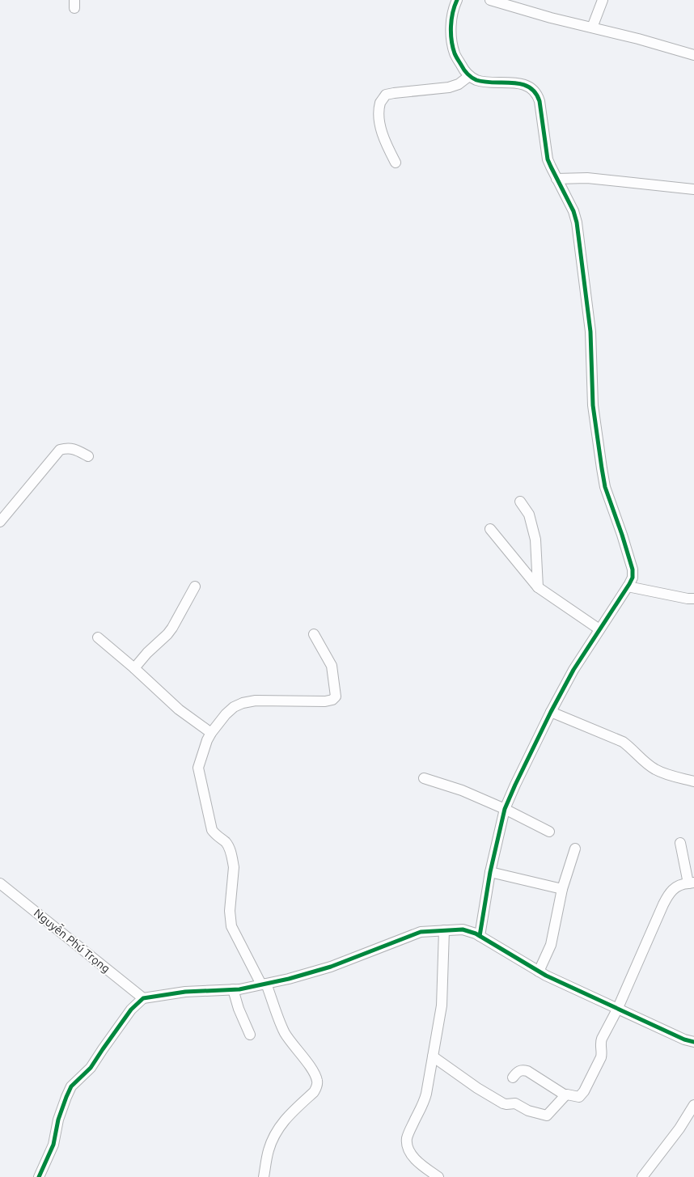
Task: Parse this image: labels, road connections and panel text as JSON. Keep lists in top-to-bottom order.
{
  "streets": {
    "street": ["Nguyễn Phú Trọng"]
  }
}
